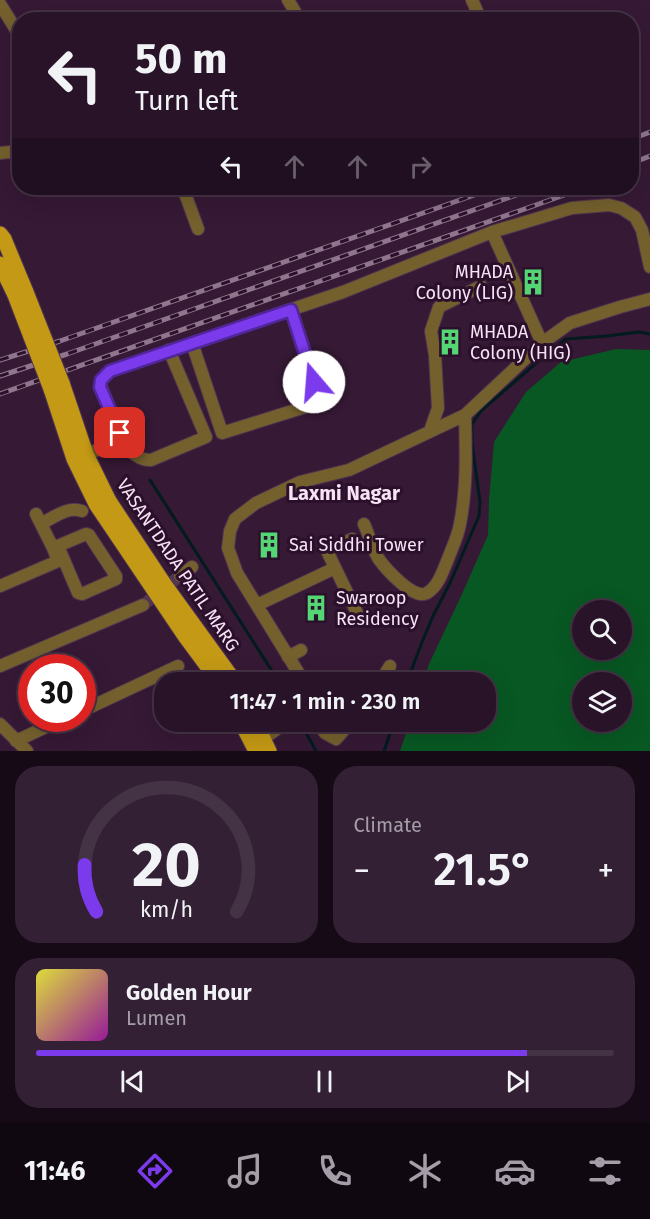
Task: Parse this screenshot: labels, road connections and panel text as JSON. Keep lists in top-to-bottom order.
{
  "streets": {
    "main road": ["VASANTDADA PATIL MARG"]
  },
  "districts": ["Laxmi Nagar"],
  "places": {
    "building": [
      "MHADA Colony (LIG)",
      "MHADA Colony (HIG)",
      "Sai Siddhi Tower",
      "Swaroop Residency"
    ]
  },
  "page": {
    "turn": ["50 m", "Turn left"],
    "limit": "30",
    "trip": "11:47 · 1 min · 230 m",
    "tile": "Climate",
    "heat": ["−", "21.5°", "+"],
    "song": ["Golden Hour", "Lumen"],
    "tabs": "11:46",
    "gauge": ["20", "km/h"]
  }
}
